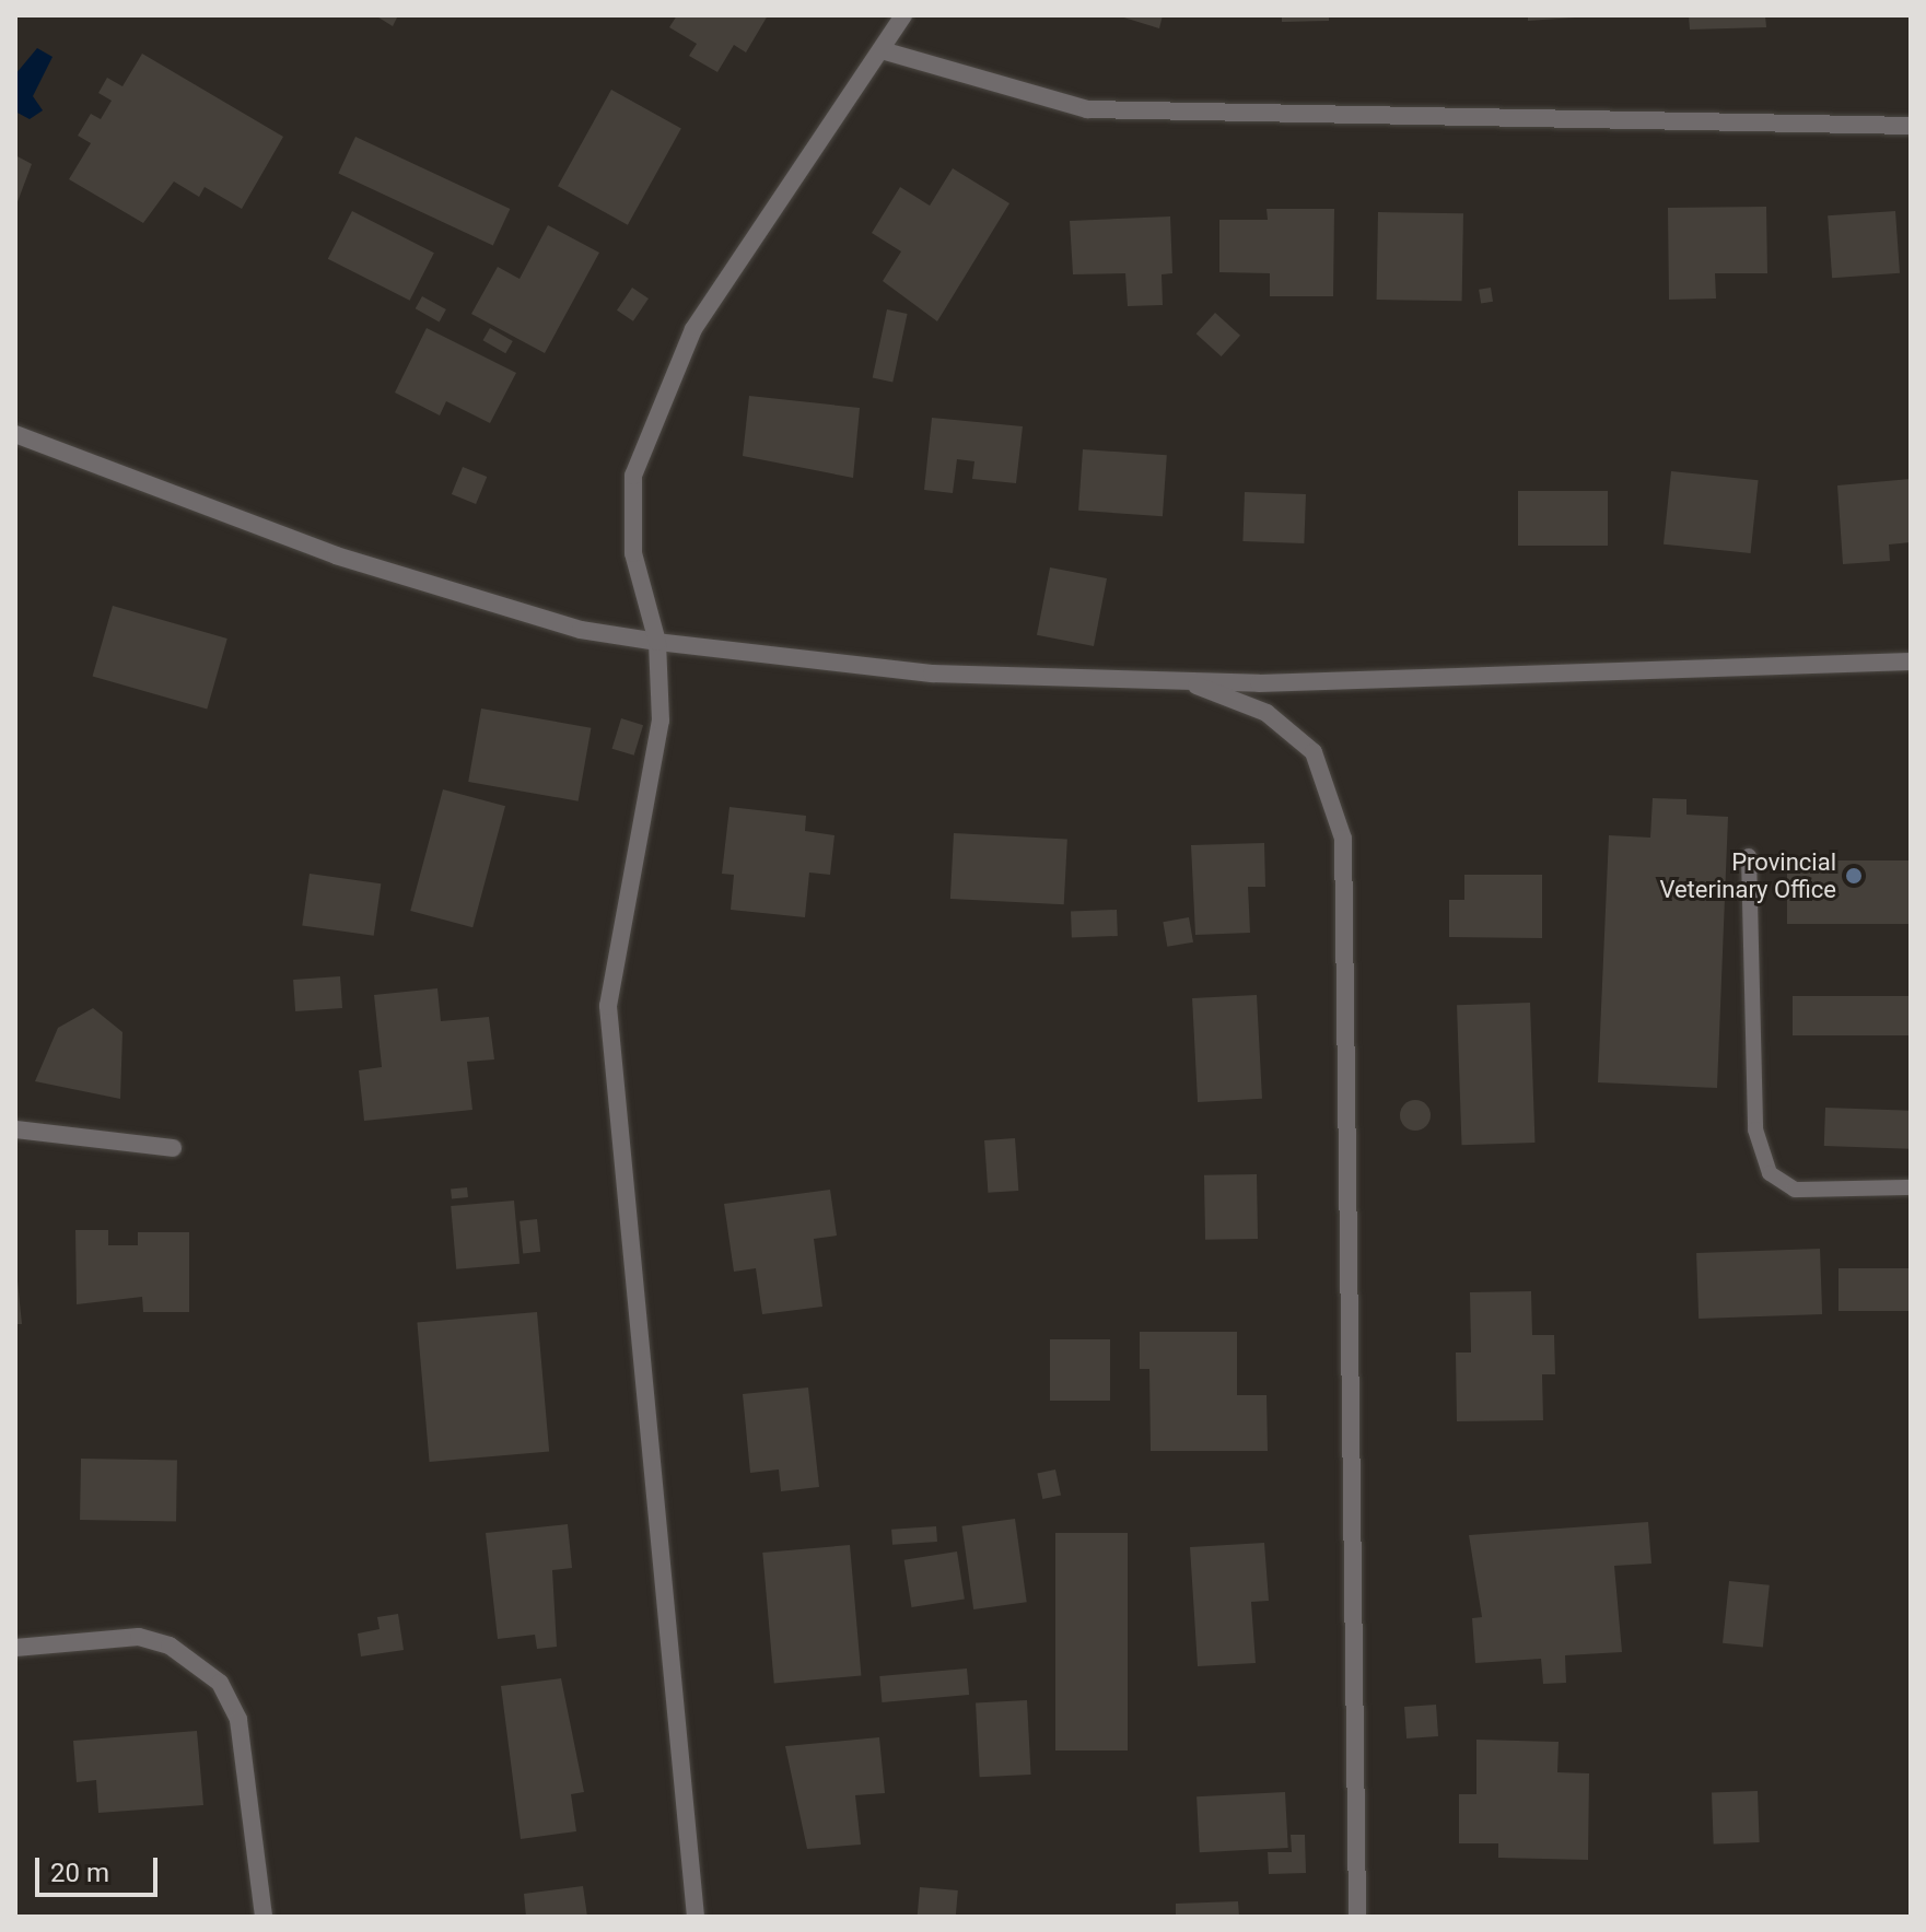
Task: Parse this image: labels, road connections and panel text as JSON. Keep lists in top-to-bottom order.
{
  "places": ["Provincial Veterinary Office"],
  "scale_bar": "20 m"
}
